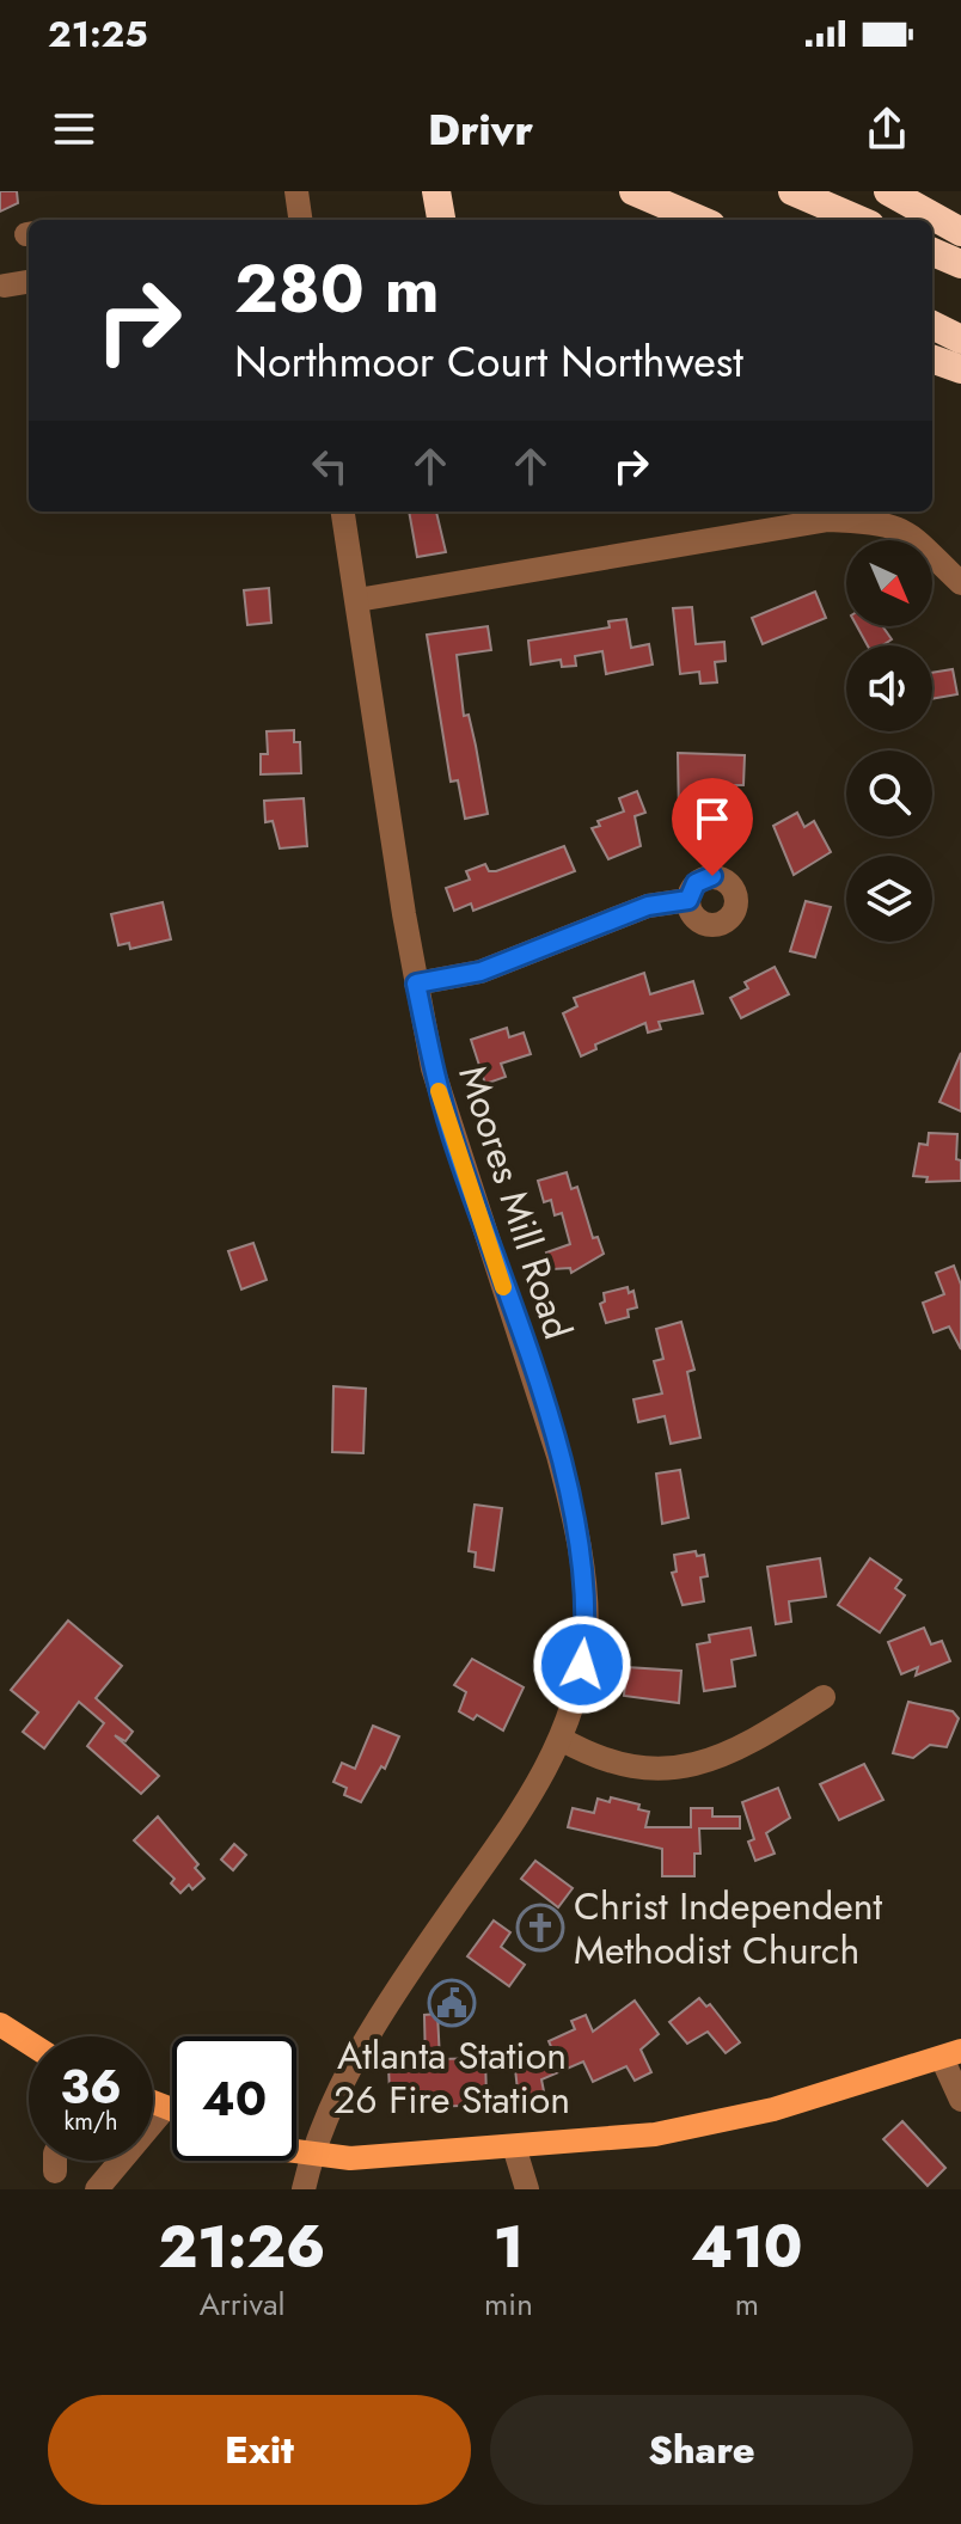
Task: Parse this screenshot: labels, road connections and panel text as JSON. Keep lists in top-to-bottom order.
{
  "streets": {
    "street": ["Moores Mill Road"]
  },
  "places": {
    "church": ["Christ Independent Methodist Church"],
    "public building": ["Atlanta Station 26 Fire Station"]
  },
  "north": "bottom right",
  "page": {
    "status": "21:25",
    "header": "Drivr",
    "turn": ["280 m", "Northmoor Court Northwest"],
    "speed": "36 km/h",
    "limit": "40",
    "eta": [
      "21:26",
      "Arrival",
      "1",
      "min",
      "410",
      "m"
    ],
    "buttons": ["Exit", "Share"]
  }
}
